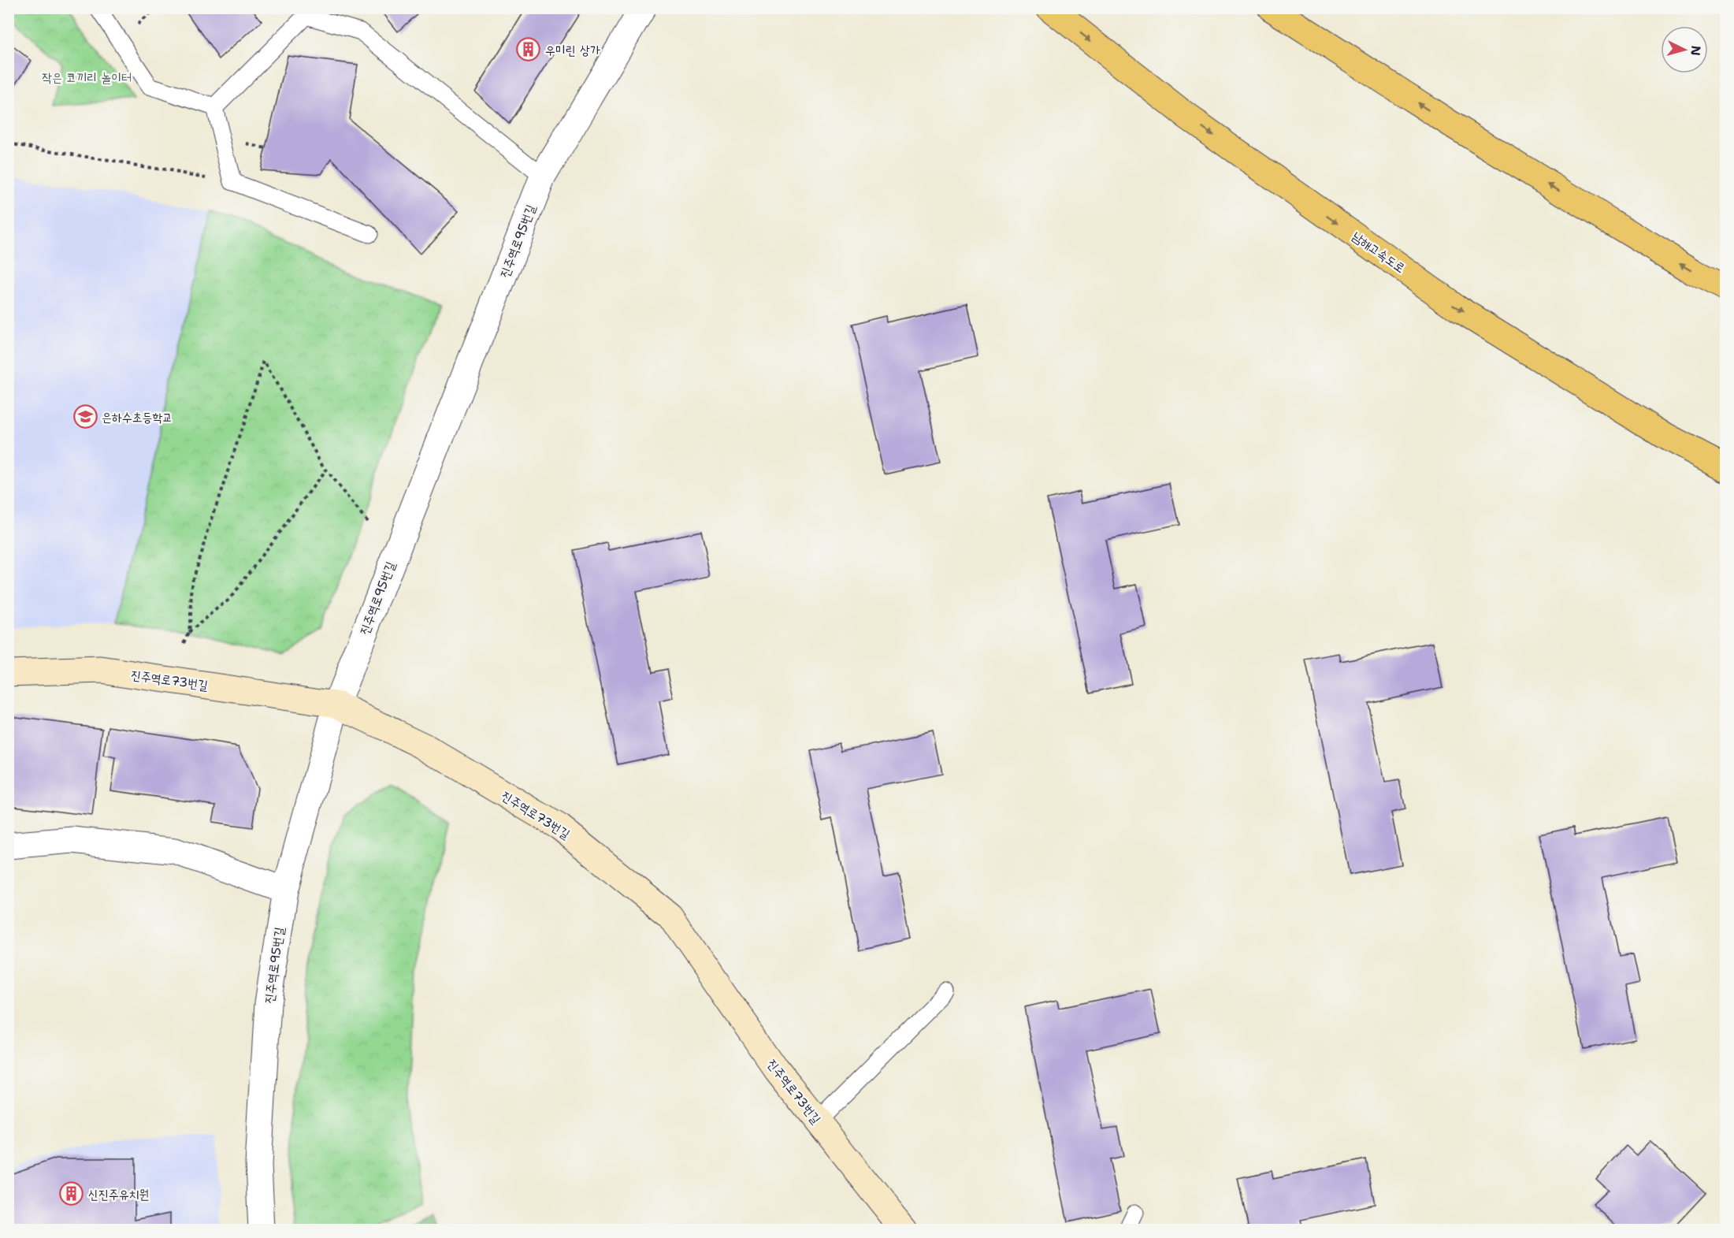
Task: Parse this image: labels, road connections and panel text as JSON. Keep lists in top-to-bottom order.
{
  "streets": {
    "highway": ["남해고속도로"],
    "street": ["진주역로95번길", "진주역로73번길"]
  },
  "crossings": [
    ["진주역로95번길", "진주역로73번길"]
  ],
  "parks": ["작은 코끼리 놀이터"],
  "places": {
    "building": ["우미린 상가", "신진주유치원"],
    "school or university": ["은하수초등학교"]
  },
  "north": "right"
}
